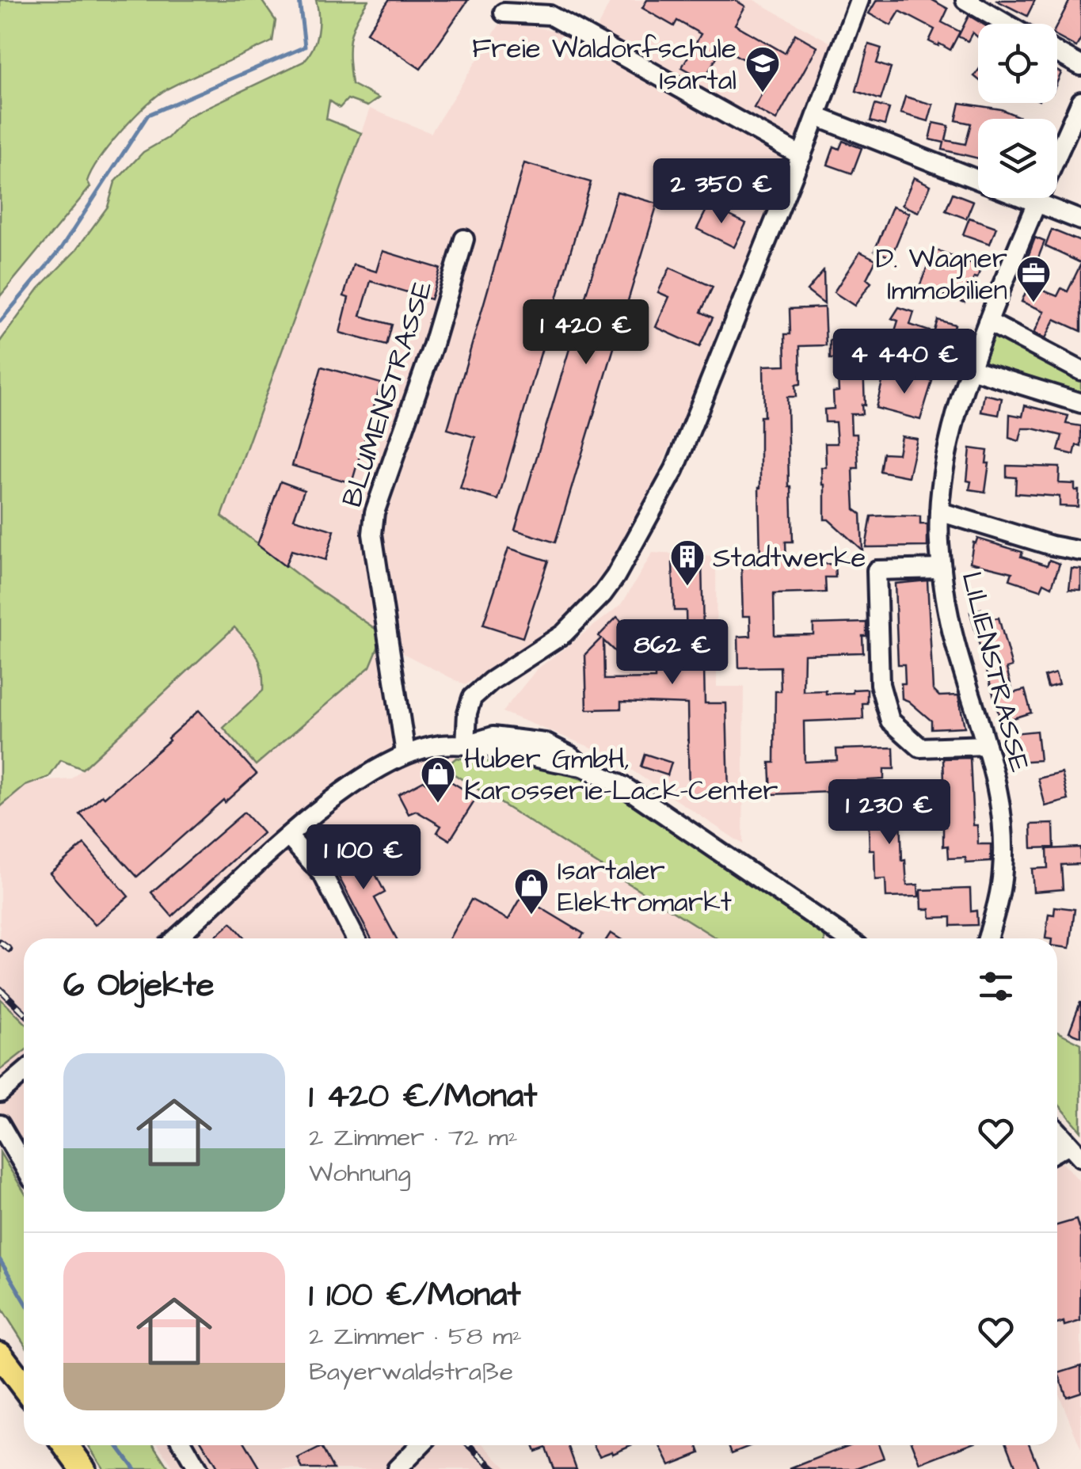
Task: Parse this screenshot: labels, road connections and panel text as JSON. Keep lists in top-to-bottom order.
{
  "streets": {
    "street": ["BLUMENSTRASSE", "LILIENSTRASSE"]
  },
  "places": {
    "school or university": ["Freie Waldorfschule Isartal"],
    "office": ["D. Wagner Immobilien"],
    "building": ["Stadtwerke"],
    "shop": ["Huber GmbH, Karosserie-Lack-Center", "Isartaler Elektromarkt"]
  },
  "page": {
    "price": [
      "2 350 €",
      "1 420 €",
      "4 440 €",
      "862 €",
      "1 230 €",
      "1 100 €"
    ],
    "heading": "6 Objekte",
    "list": [
      {
        "name": "1 420 €/Monat",
        "note": "2 Zimmer · 72 m² · Wohnung"
      },
      {
        "name": "1 100 €/Monat",
        "note": "2 Zimmer · 58 m² · Bayerwaldstraße"
      }
    ]
  }
}
